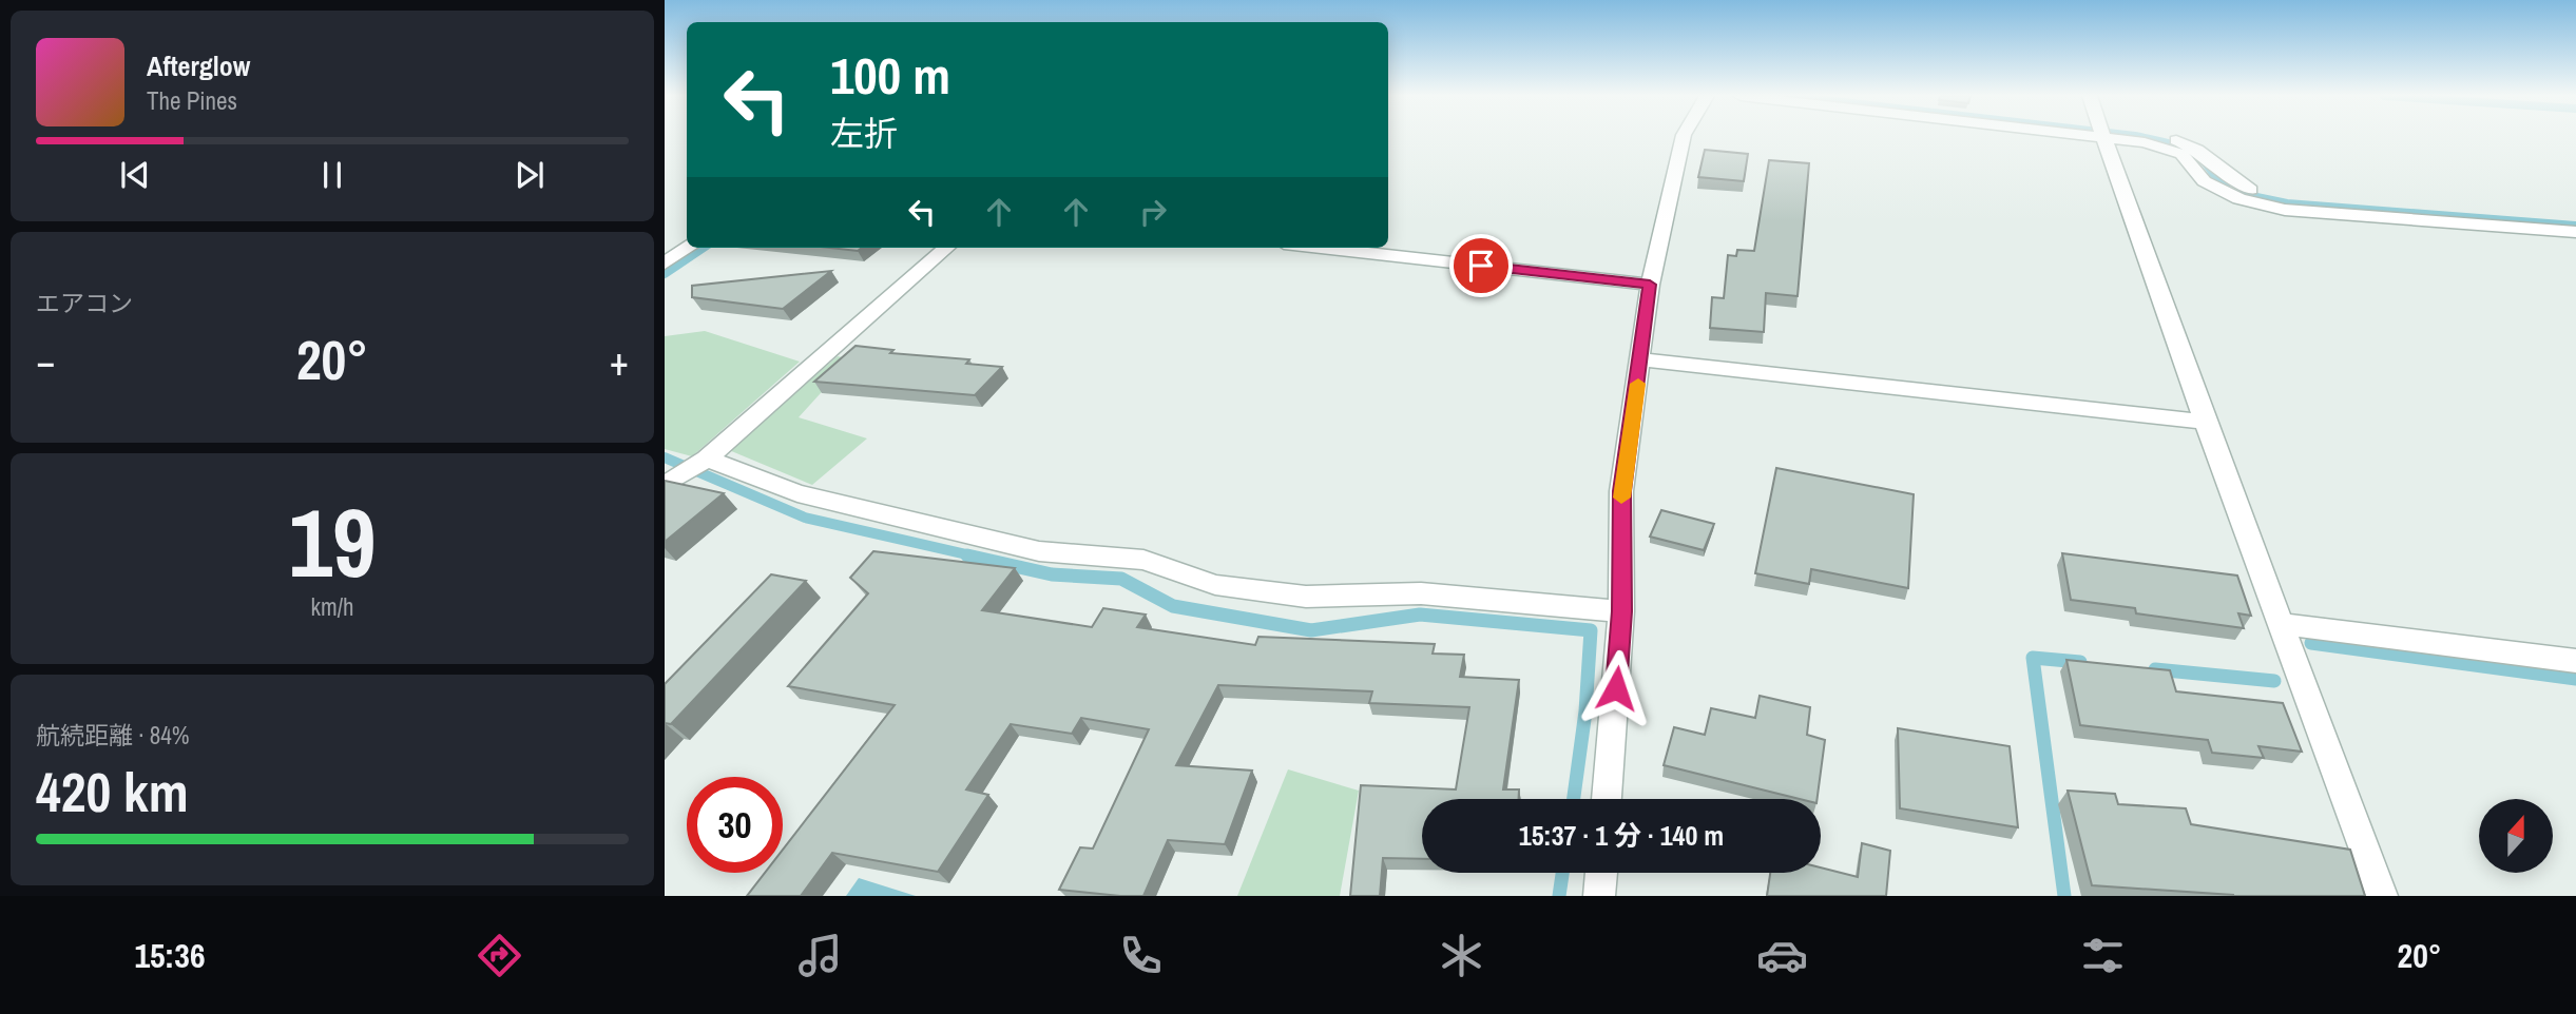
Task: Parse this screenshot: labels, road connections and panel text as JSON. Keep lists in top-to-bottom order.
{
  "north": "top",
  "page": {
    "turn": ["100 m", "左折"],
    "song": ["Afterglow", "The Pines"],
    "tile": [
      "エアコン",
      ["19", "km/h"],
      ["航続距離 · 84%", "420 km"]
    ],
    "heat": ["−", "20°", "+"],
    "limit": "30",
    "trip": "15:37 · 1 分 · 140 m",
    "tabs": ["15:36", "20°"]
  }
}
